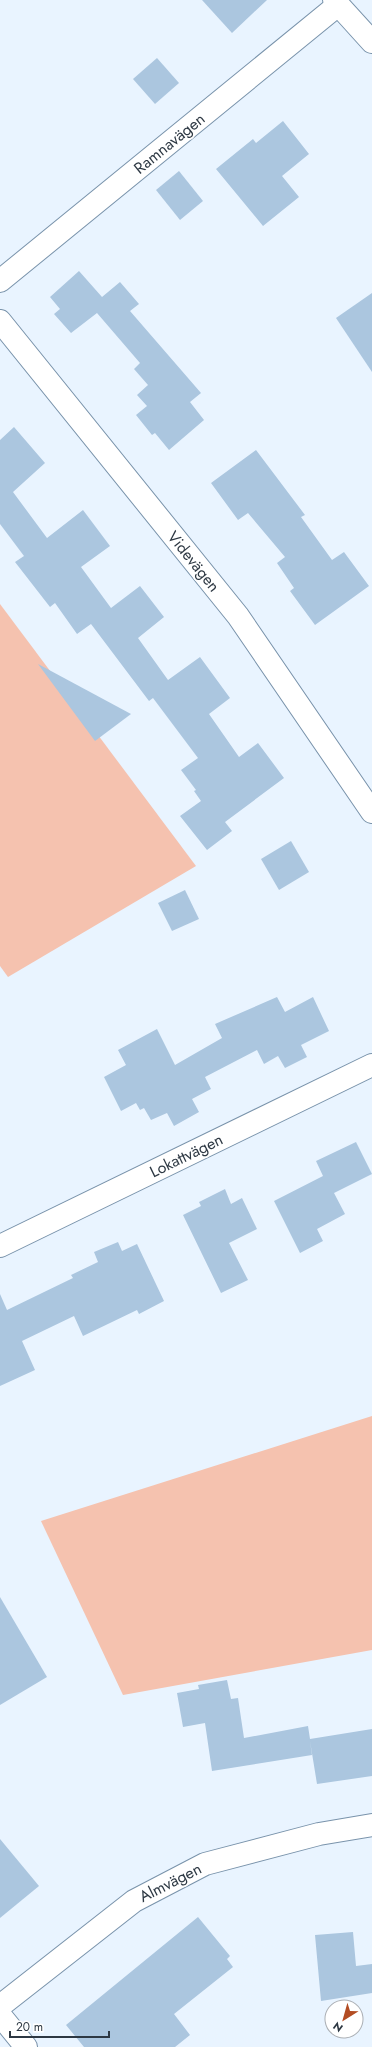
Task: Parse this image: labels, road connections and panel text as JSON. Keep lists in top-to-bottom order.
{
  "streets": {
    "street": [
      "Ramnavägen",
      "Videvägen",
      "Lokattvägen",
      "Almvägen"
    ]
  },
  "scale_bar": "20 m",
  "north": "bottom left"
}
